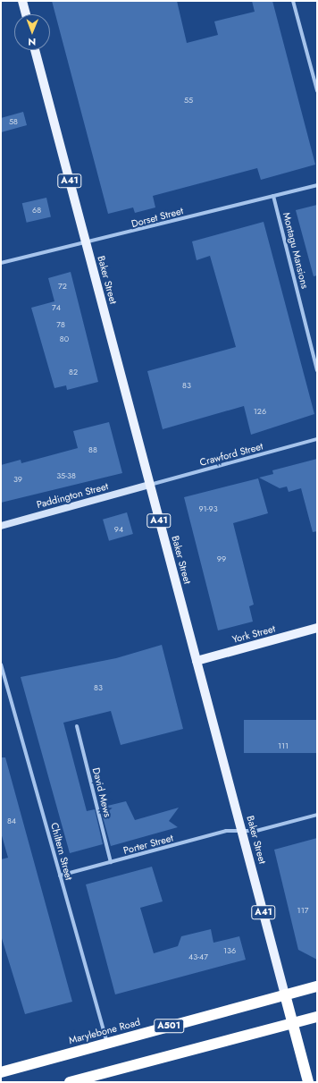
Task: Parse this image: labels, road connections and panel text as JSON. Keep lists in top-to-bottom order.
{
  "streets": {
    "highway": [
      "A41",
      "Baker Street",
      "A501",
      "Marylebone Road"
    ],
    "main road": ["Paddington Street", "York Street"],
    "street": [
      "Dorset Street",
      "Montagu Mansions",
      "Crawford Street",
      "David Mews",
      "Porter Street",
      "Chiltern Street"
    ]
  },
  "crossings": [
    ["Dorset Street", "Montagu Mansions"],
    ["Dorset Street", "Baker Street"],
    ["Baker Street", "Crawford Street"],
    ["Baker Street", "Paddington Street"],
    ["Baker Street", "York Street"],
    ["Baker Street", "Porter Street"],
    ["Baker Street", "Marylebone Road"],
    ["Crawford Street", "Paddington Street"],
    ["David Mews", "Porter Street"],
    ["Porter Street", "Chiltern Street"],
    ["Chiltern Street", "Marylebone Road"]
  ],
  "house_numbers": [
    "55",
    "58",
    "68",
    "72",
    "74",
    "78",
    "80",
    "82",
    "83",
    "126",
    "88",
    "35-38",
    "39",
    "91-93",
    "94",
    "99",
    "83",
    "111",
    "84",
    "117",
    "136",
    "43-47"
  ],
  "north": "bottom"
}
